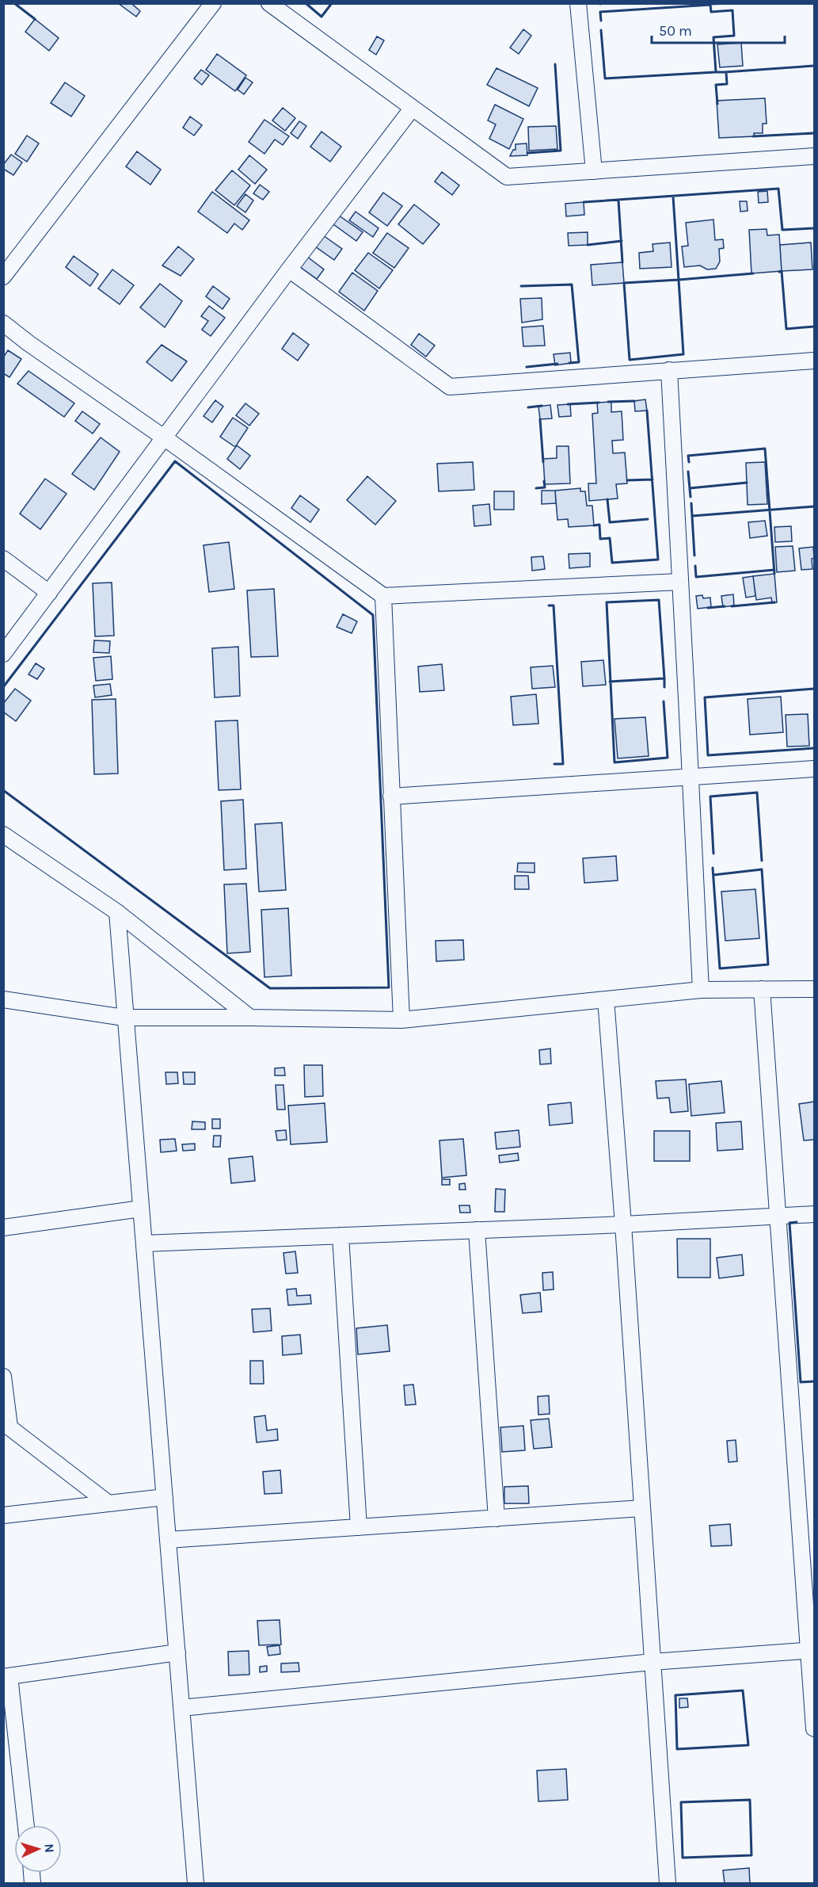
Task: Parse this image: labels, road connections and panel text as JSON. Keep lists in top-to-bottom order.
{
  "scale_bar": "50 m",
  "north": "right"
}
